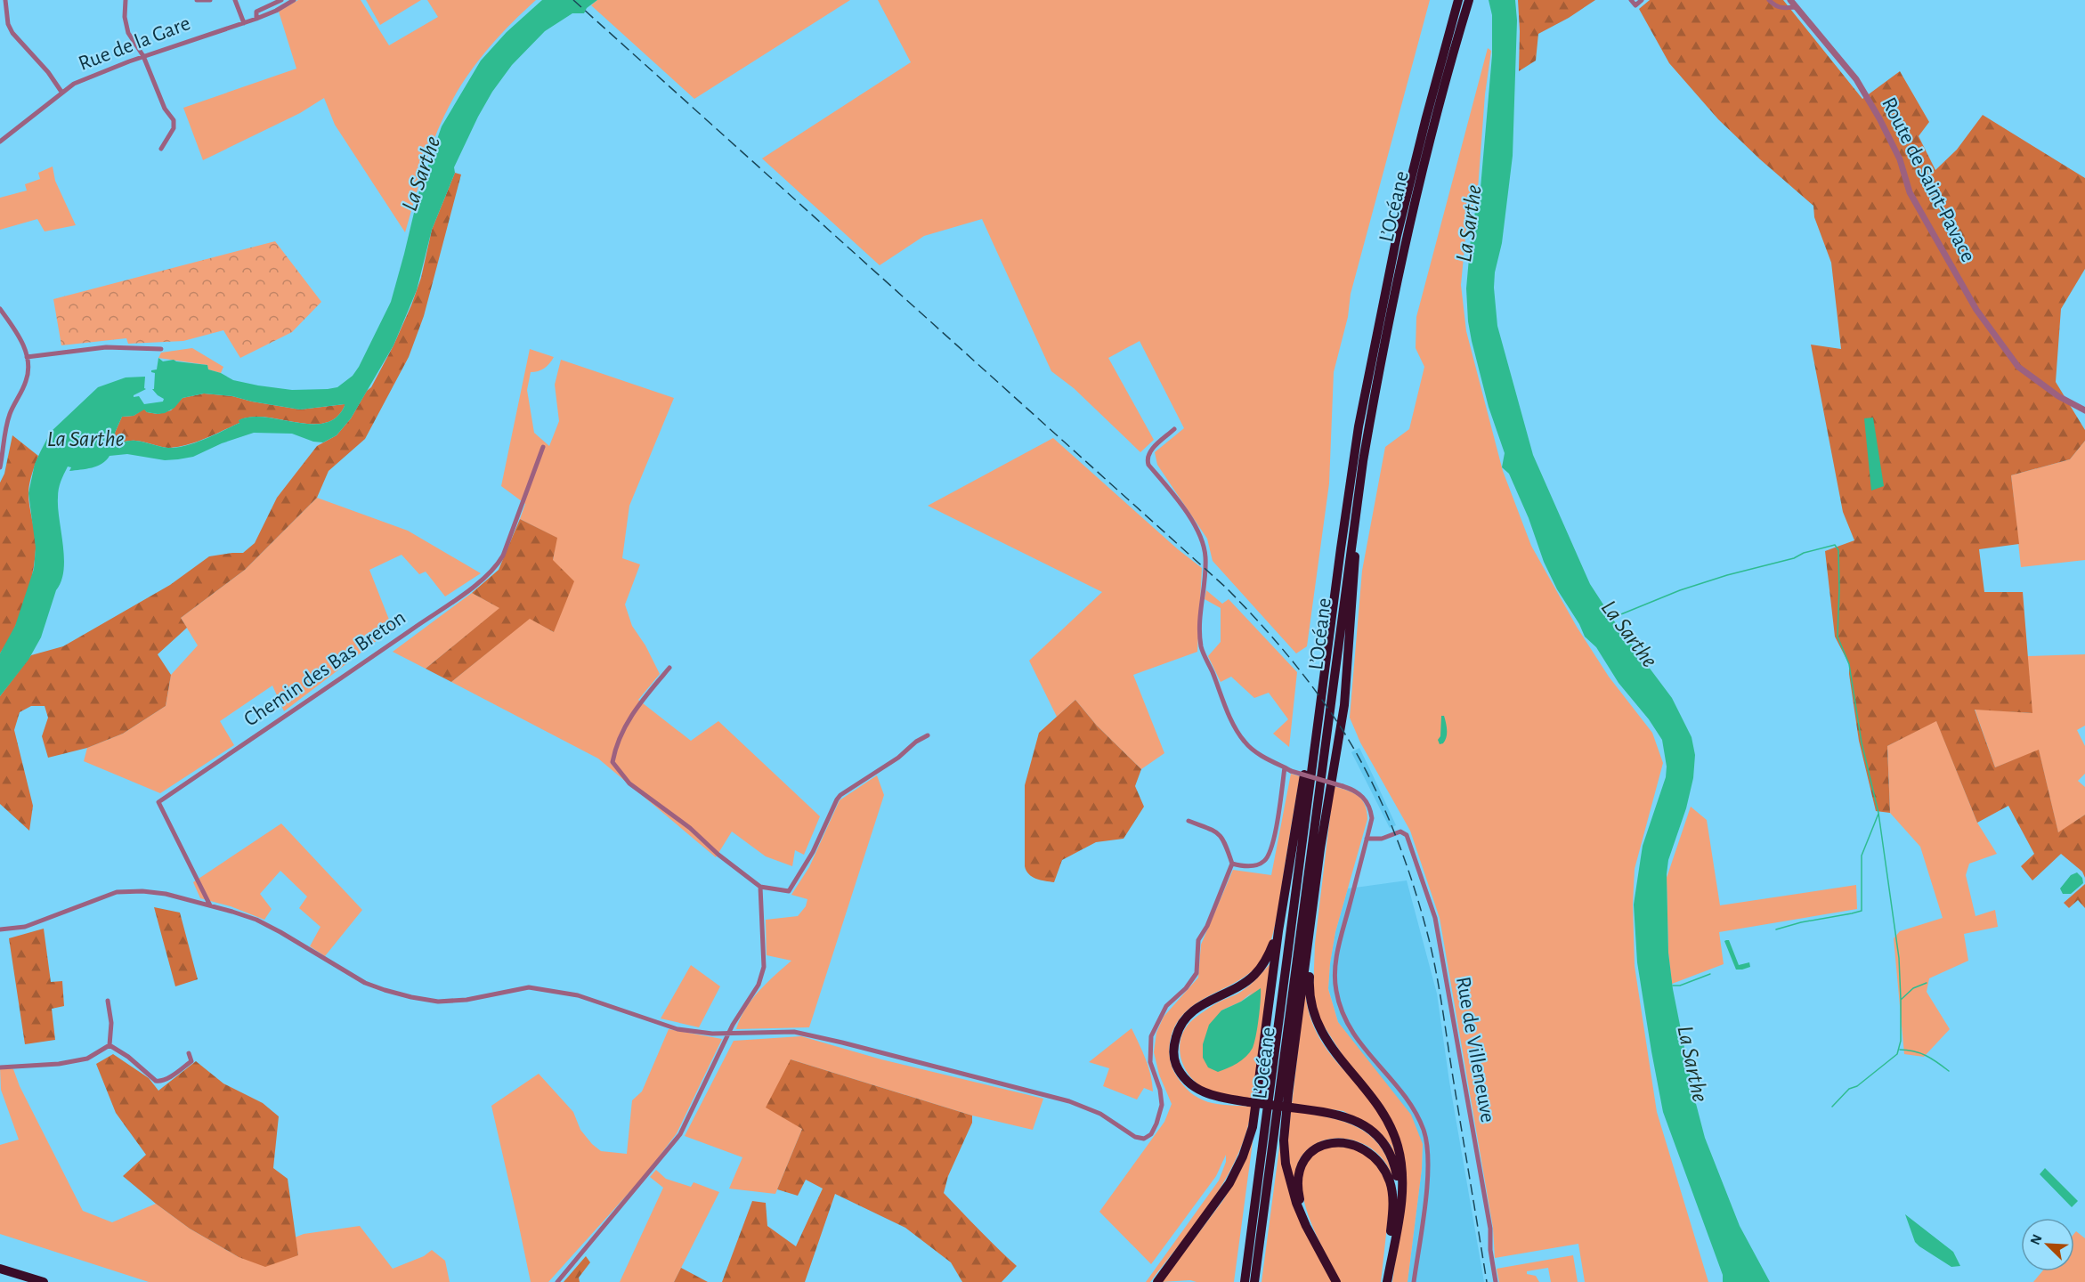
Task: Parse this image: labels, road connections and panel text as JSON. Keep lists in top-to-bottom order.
{
  "streets": {
    "highway": ["L’Océane"],
    "street": [
      "Rue de la Gare",
      "Route de Saint-Pavace",
      "Chemin des Bas Breton",
      "Rue de Villeneuve"
    ]
  },
  "water": ["La Sarthe"],
  "north": "top left"
}
